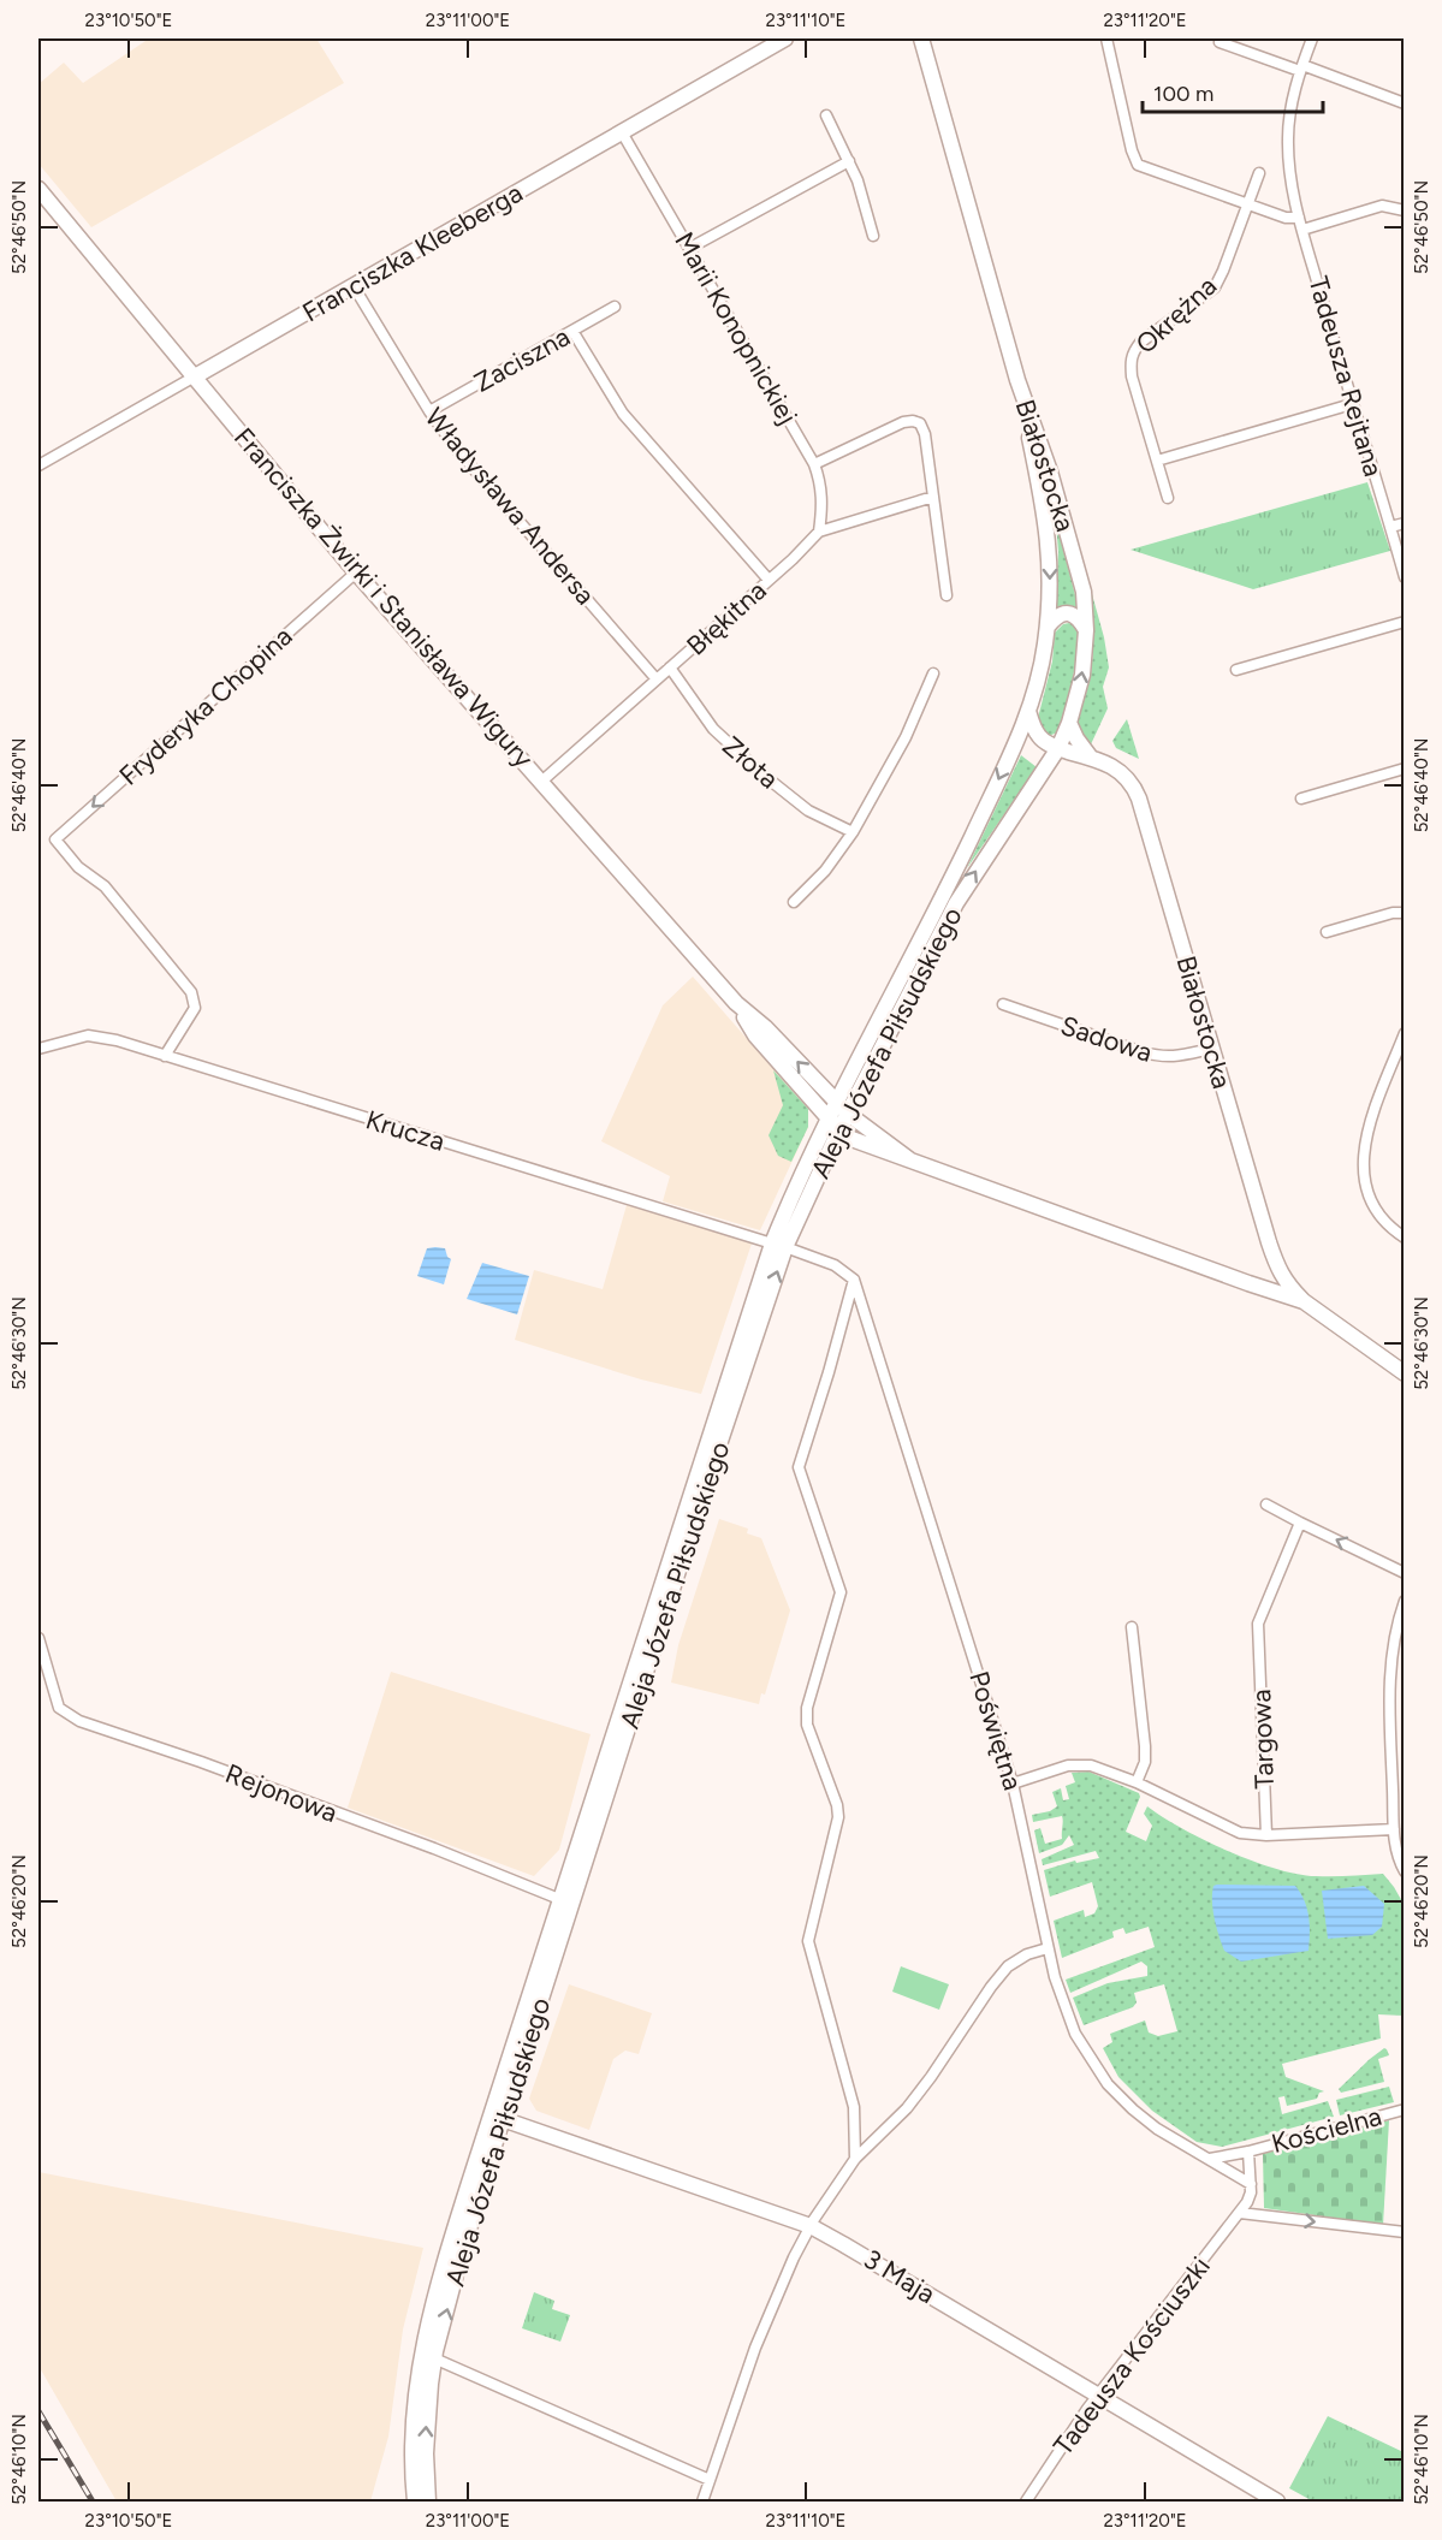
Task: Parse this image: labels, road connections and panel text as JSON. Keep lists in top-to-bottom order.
{
  "streets": {
    "street": [
      "Franciszka Kleeberga",
      "Okrężna",
      "Marii Konopnickiej",
      "Zaciszna",
      "Tadeusza Rejtana",
      "Białostocka",
      "Władysława Andersa",
      "Franciszka Żwirki i Stanisława Wigury",
      "Błękitna",
      "Fryderyka Chopina",
      "Złota",
      "Sadowa",
      "Aleja Józefa Piłsudskiego",
      "Krucza",
      "Poświętna",
      "Targowa",
      "Rejonowa",
      "Kościelna",
      "3 Maja",
      "Tadeusza Kościuszki"
    ]
  },
  "crossings": [
    ["Franciszka Kleeberga", "Marii Konopnickiej"],
    ["Franciszka Kleeberga", "Władysława Andersa"],
    ["Franciszka Kleeberga", "Franciszka Żwirki i Stanisława Wigury"],
    ["Marii Konopnickiej", "Błękitna"],
    ["Zaciszna", "Władysława Andersa"],
    ["Białostocka", "Franciszka Żwirki i Stanisława Wigury"],
    ["Białostocka", "Sadowa"],
    ["Białostocka", "Aleja Józefa Piłsudskiego"],
    ["Władysława Andersa", "Błękitna"],
    ["Franciszka Żwirki i Stanisława Wigury", "Błękitna"],
    ["Franciszka Żwirki i Stanisława Wigury", "Fryderyka Chopina"],
    ["Franciszka Żwirki i Stanisława Wigury", "Aleja Józefa Piłsudskiego"],
    ["Błękitna", "Złota"],
    ["Fryderyka Chopina", "Krucza"],
    ["Aleja Józefa Piłsudskiego", "Krucza"],
    ["Aleja Józefa Piłsudskiego", "Rejonowa"],
    ["Aleja Józefa Piłsudskiego", "3 Maja"],
    ["Poświętna", "Kościelna"],
    ["Kościelna", "Tadeusza Kościuszki"],
    ["3 Maja", "Tadeusza Kościuszki"]
  ],
  "scale_bar": "100 m",
  "coordinates": [
    "23°10'50\"E",
    "23°11'00\"E",
    "23°11'10\"E",
    "23°11'20\"E",
    "52°46'50\"N",
    "52°46'40\"N",
    "52°46'30\"N",
    "52°46'20\"N",
    "52°46'10\"N"
  ]
}
